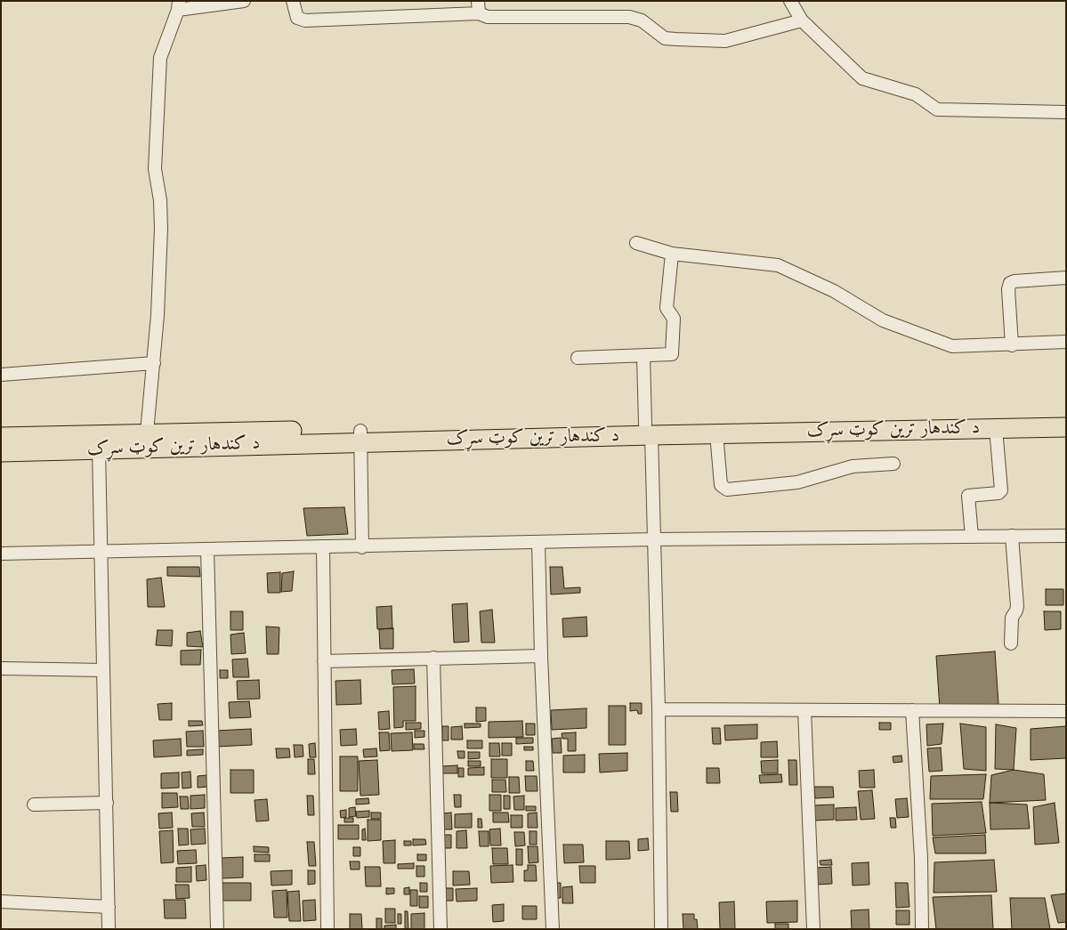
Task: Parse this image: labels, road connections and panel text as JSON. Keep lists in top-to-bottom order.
{
  "streets": {
    "main road": ["د کندهار ترين کوټ سړک"]
  }
}
